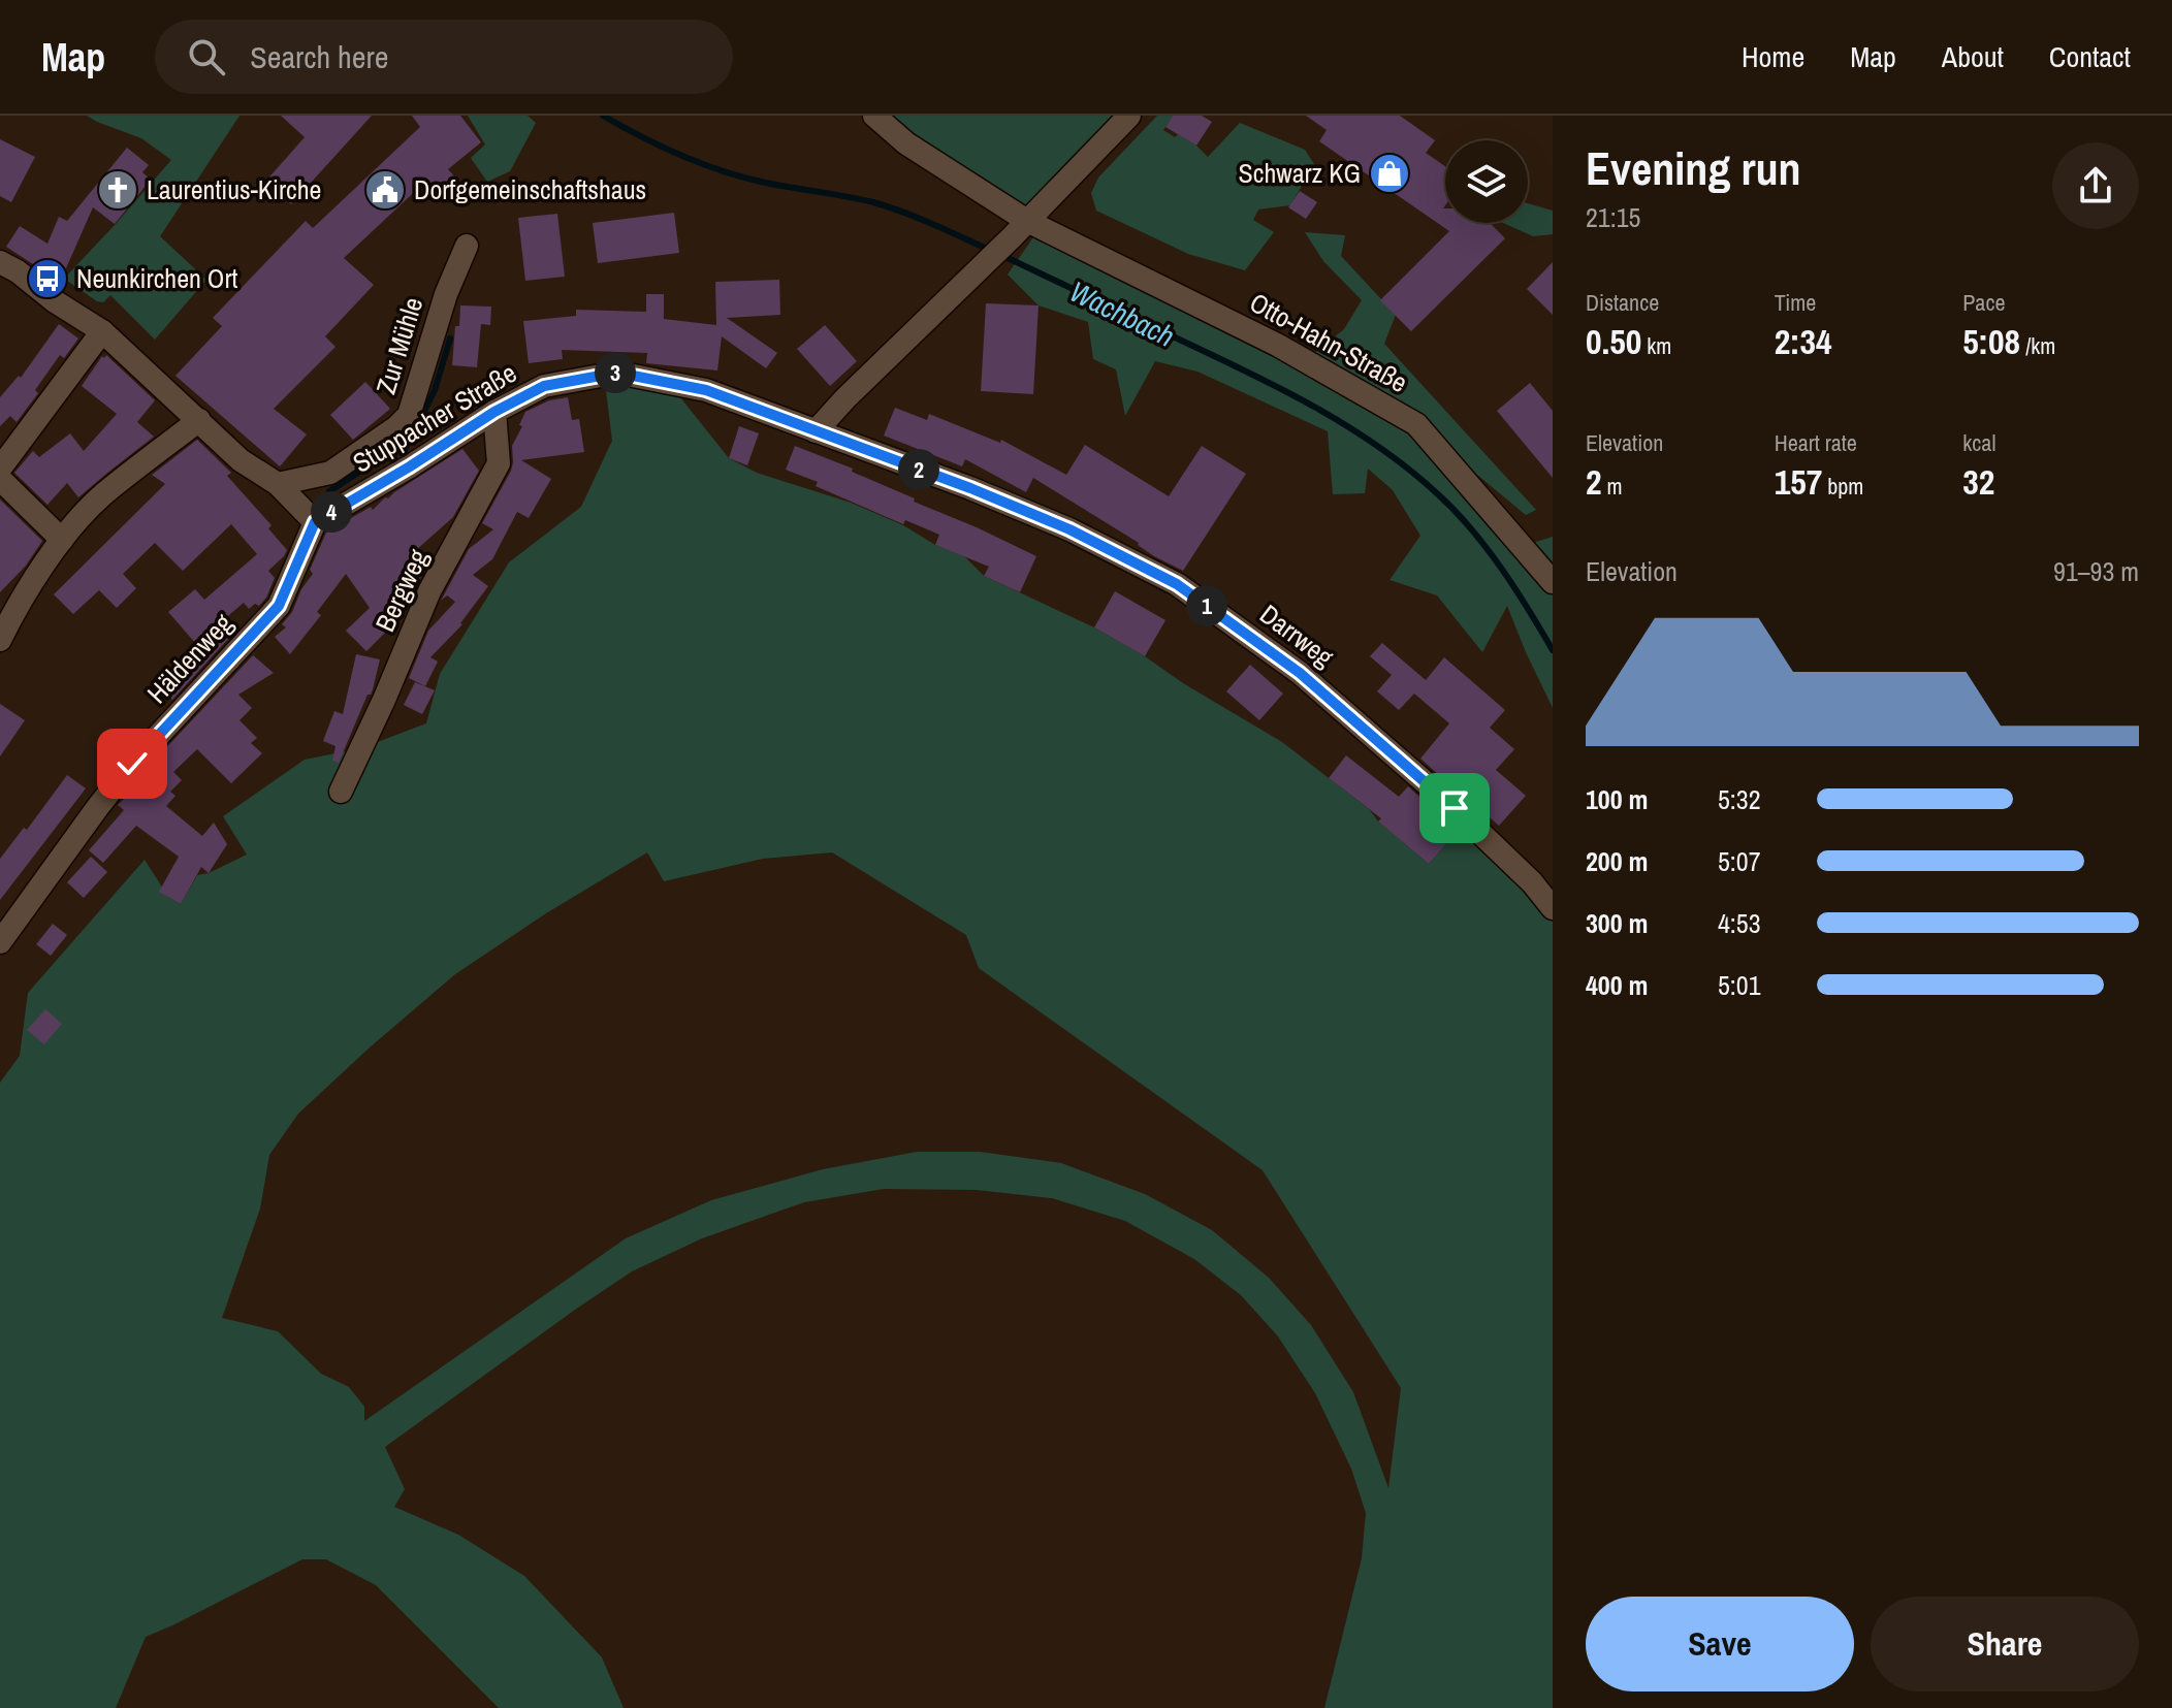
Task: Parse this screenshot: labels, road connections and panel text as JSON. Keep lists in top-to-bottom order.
{
  "streets": {
    "street": [
      "Otto-Hahn-Straße",
      "Zur Mühle",
      "Stuppacher Straße",
      "Bergweg",
      "Darrweg",
      "Häldenweg"
    ]
  },
  "crossings": [
    ["Stuppacher Straße", "Bergweg"],
    ["Stuppacher Straße", "Darrweg"],
    ["Stuppacher Straße", "Häldenweg"]
  ],
  "water": ["Wachbach"],
  "places": {
    "shop": ["Schwarz KG"],
    "church": ["Laurentius-Kirche"],
    "public building": ["Dorfgemeinschaftshaus"],
    "bus stop": ["Neunkirchen Ort"]
  },
  "page": {
    "header": "Map",
    "search": "Search here",
    "nav": [
      "Home",
      "Map",
      "About",
      "Contact"
    ],
    "heading": ["Evening run", "21:15"],
    "stats": [
      ["Distance", "0.50 km"],
      ["Time", "2:34"],
      ["Pace", "5:08 /km"],
      ["Elevation", "2 m"],
      ["Heart rate", "157 bpm"],
      ["kcal", "32"]
    ],
    "pins": [
      "3",
      "2",
      "4",
      "1"
    ],
    "chart": ["Elevation", "91–93 m"],
    "list": [
      {
        "name": "100 m",
        "note": "5:32"
      },
      {
        "name": "200 m",
        "note": "5:07"
      },
      {
        "name": "300 m",
        "note": "4:53"
      },
      {
        "name": "400 m",
        "note": "5:01"
      }
    ],
    "buttons": ["Save", "Share"]
  }
}
